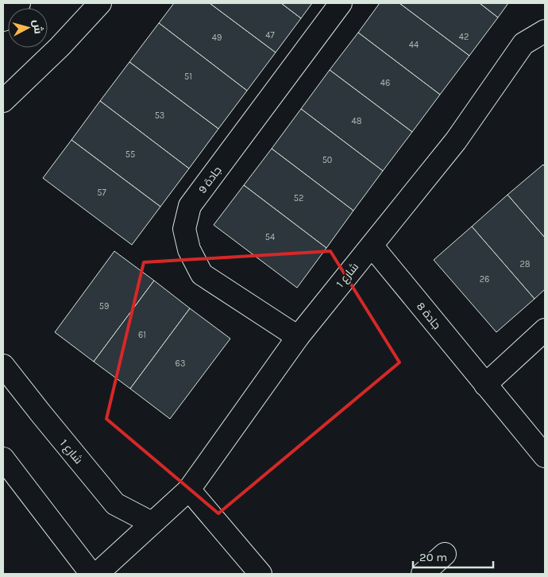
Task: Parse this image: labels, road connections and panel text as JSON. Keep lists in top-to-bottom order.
{
  "streets": {
    "street": ["جادة 9", "شارع 1", "جادة 8"]
  },
  "crossings": [
    ["جادة 9", "شارع 1"],
    ["شارع 1", "جادة 8"]
  ],
  "house_numbers": [
    "47",
    "42",
    "49",
    "44",
    "51",
    "46",
    "53",
    "48",
    "55",
    "50",
    "57",
    "52",
    "54",
    "28",
    "26",
    "59",
    "61",
    "63"
  ],
  "scale_bar": "20 m",
  "north": "right"
}
